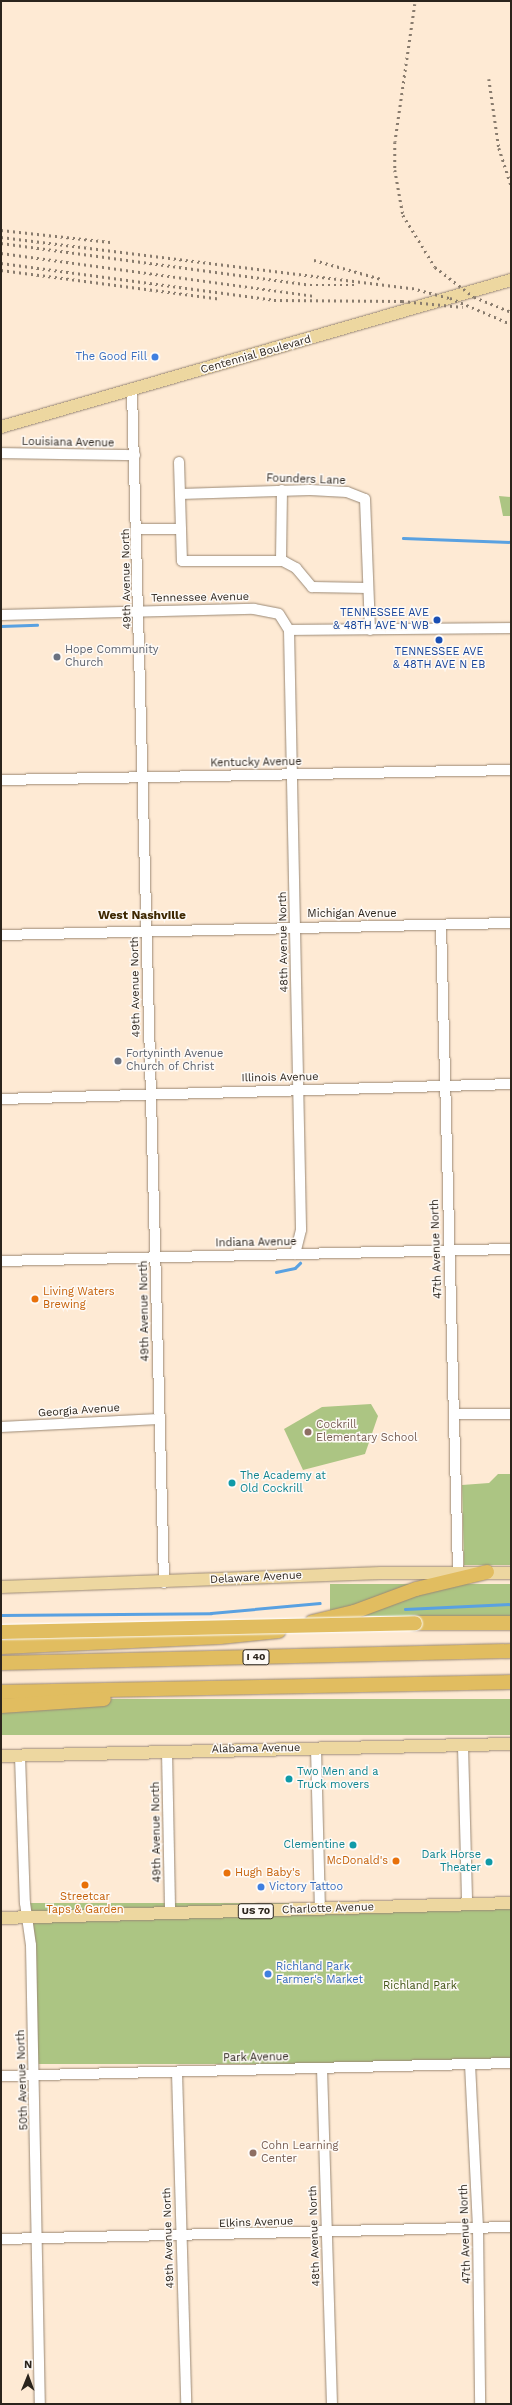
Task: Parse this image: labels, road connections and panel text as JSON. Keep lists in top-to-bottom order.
{
  "streets": {
    "highway": ["I 40"],
    "main road": [
      "Centennial Boulevard",
      "Delaware Avenue",
      "Alabama Avenue",
      "Charlotte Avenue",
      "US 70"
    ],
    "street": [
      "Louisiana Avenue",
      "Founders Lane",
      "49th Avenue North",
      "Tennessee Avenue",
      "Kentucky Avenue",
      "Michigan Avenue",
      "48th Avenue North",
      "Illinois Avenue",
      "Indiana Avenue",
      "47th Avenue North",
      "Georgia Avenue",
      "Park Avenue",
      "50th Avenue North",
      "Elkins Avenue"
    ]
  },
  "crossings": [
    ["Centennial Boulevard", "49th Avenue North"],
    ["Louisiana Avenue", "49th Avenue North"],
    ["49th Avenue North", "Tennessee Avenue"],
    ["49th Avenue North", "Kentucky Avenue"],
    ["49th Avenue North", "Michigan Avenue"],
    ["49th Avenue North", "Illinois Avenue"],
    ["49th Avenue North", "Indiana Avenue"],
    ["49th Avenue North", "Georgia Avenue"],
    ["49th Avenue North", "Delaware Avenue"],
    ["49th Avenue North", "Alabama Avenue"],
    ["49th Avenue North", "Charlotte Avenue"],
    ["49th Avenue North", "Park Avenue"],
    ["49th Avenue North", "Elkins Avenue"],
    ["Tennessee Avenue", "48th Avenue North"],
    ["Kentucky Avenue", "48th Avenue North"],
    ["Michigan Avenue", "48th Avenue North"],
    ["Michigan Avenue", "47th Avenue North"],
    ["48th Avenue North", "Illinois Avenue"],
    ["48th Avenue North", "Indiana Avenue"],
    ["48th Avenue North", "Park Avenue"],
    ["48th Avenue North", "Elkins Avenue"],
    ["Illinois Avenue", "47th Avenue North"],
    ["Indiana Avenue", "47th Avenue North"],
    ["47th Avenue North", "Delaware Avenue"],
    ["47th Avenue North", "Park Avenue"],
    ["47th Avenue North", "Elkins Avenue"],
    ["Alabama Avenue", "50th Avenue North"],
    ["Charlotte Avenue", "50th Avenue North"],
    ["Park Avenue", "50th Avenue North"],
    ["50th Avenue North", "Elkins Avenue"]
  ],
  "districts": ["West Nashville"],
  "parks": ["Richland Park"],
  "places": [
    "The Good Fill",
    "TENNESSEE AVE & 48TH AVE N WB",
    "TENNESSEE AVE & 48TH AVE N EB",
    "Hope Community Church",
    "Fortyninth Avenue Church of Christ",
    "Living Waters Brewing",
    "Cockrill Elementary School",
    "The Academy at Old Cockrill",
    "Two Men and a Truck movers",
    "Clementine",
    "McDonald's",
    "Dark Horse Theater",
    "Hugh Baby's",
    "Streetcar Taps & Garden",
    "Victory Tattoo",
    "Richland Park Farmer's Market",
    "Cohn Learning Center"
  ],
  "north": "top"
}
